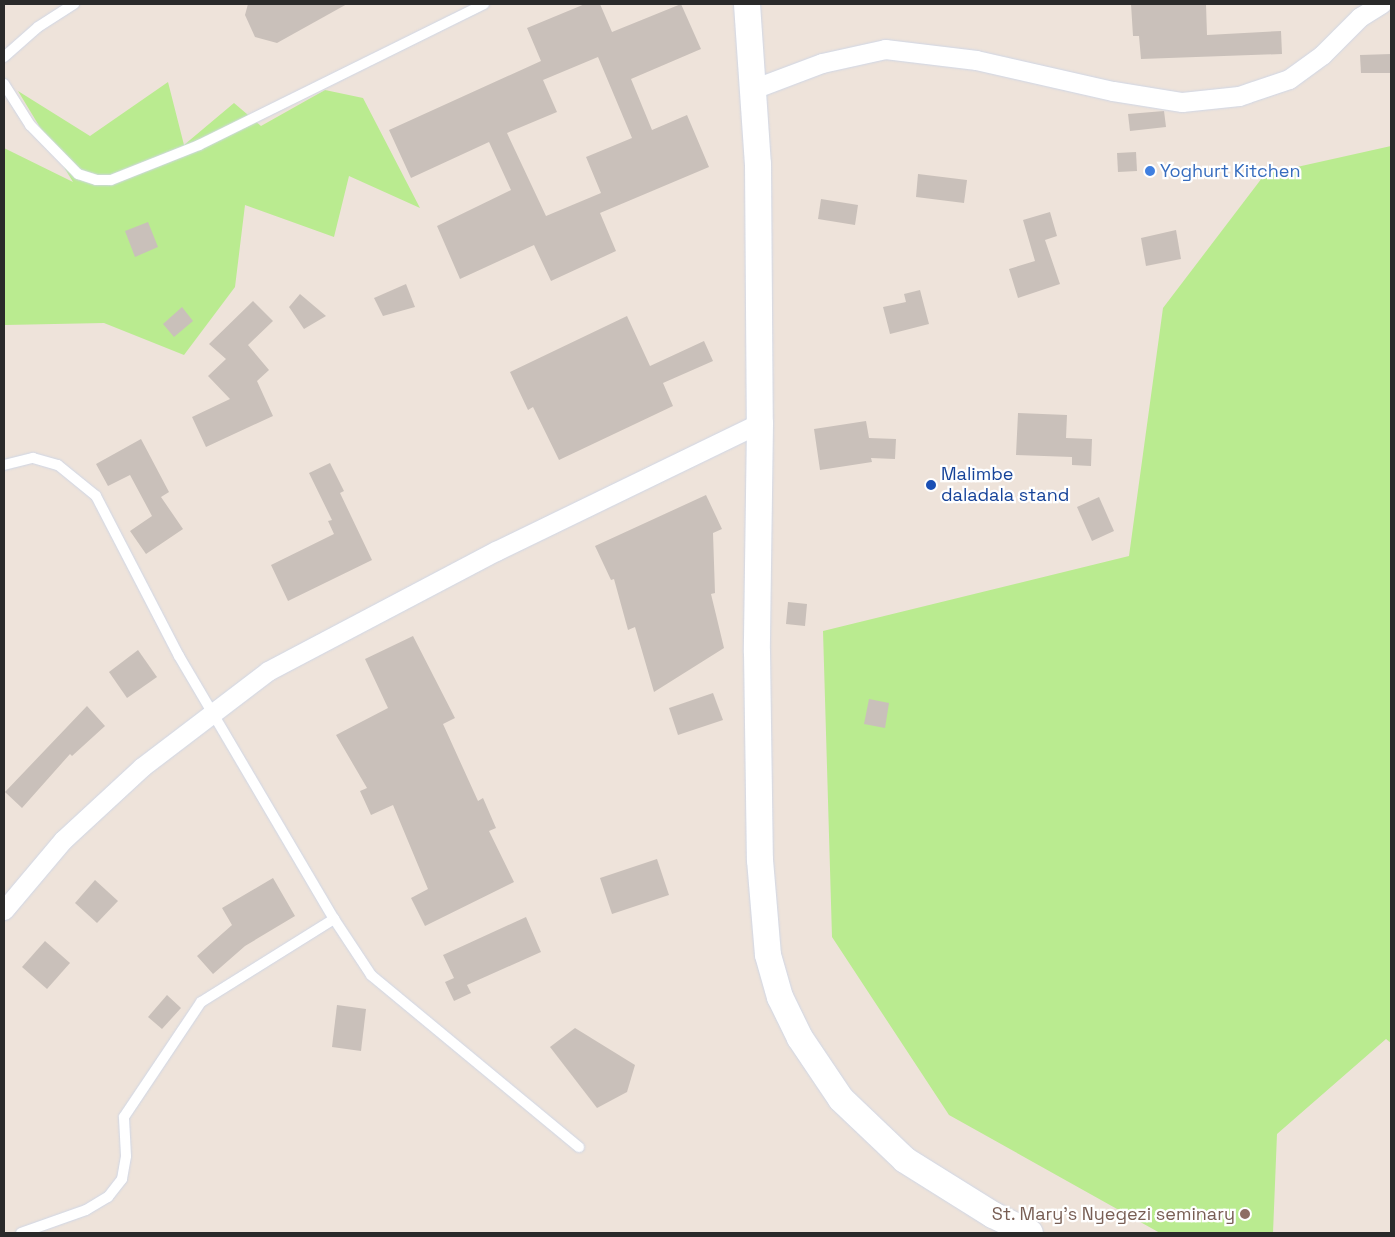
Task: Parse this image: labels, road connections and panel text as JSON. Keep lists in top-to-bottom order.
{
  "places": ["Yoghurt Kitchen", "Malimbe daladala stand", "St. Mary's Nyegezi seminary"]
}
